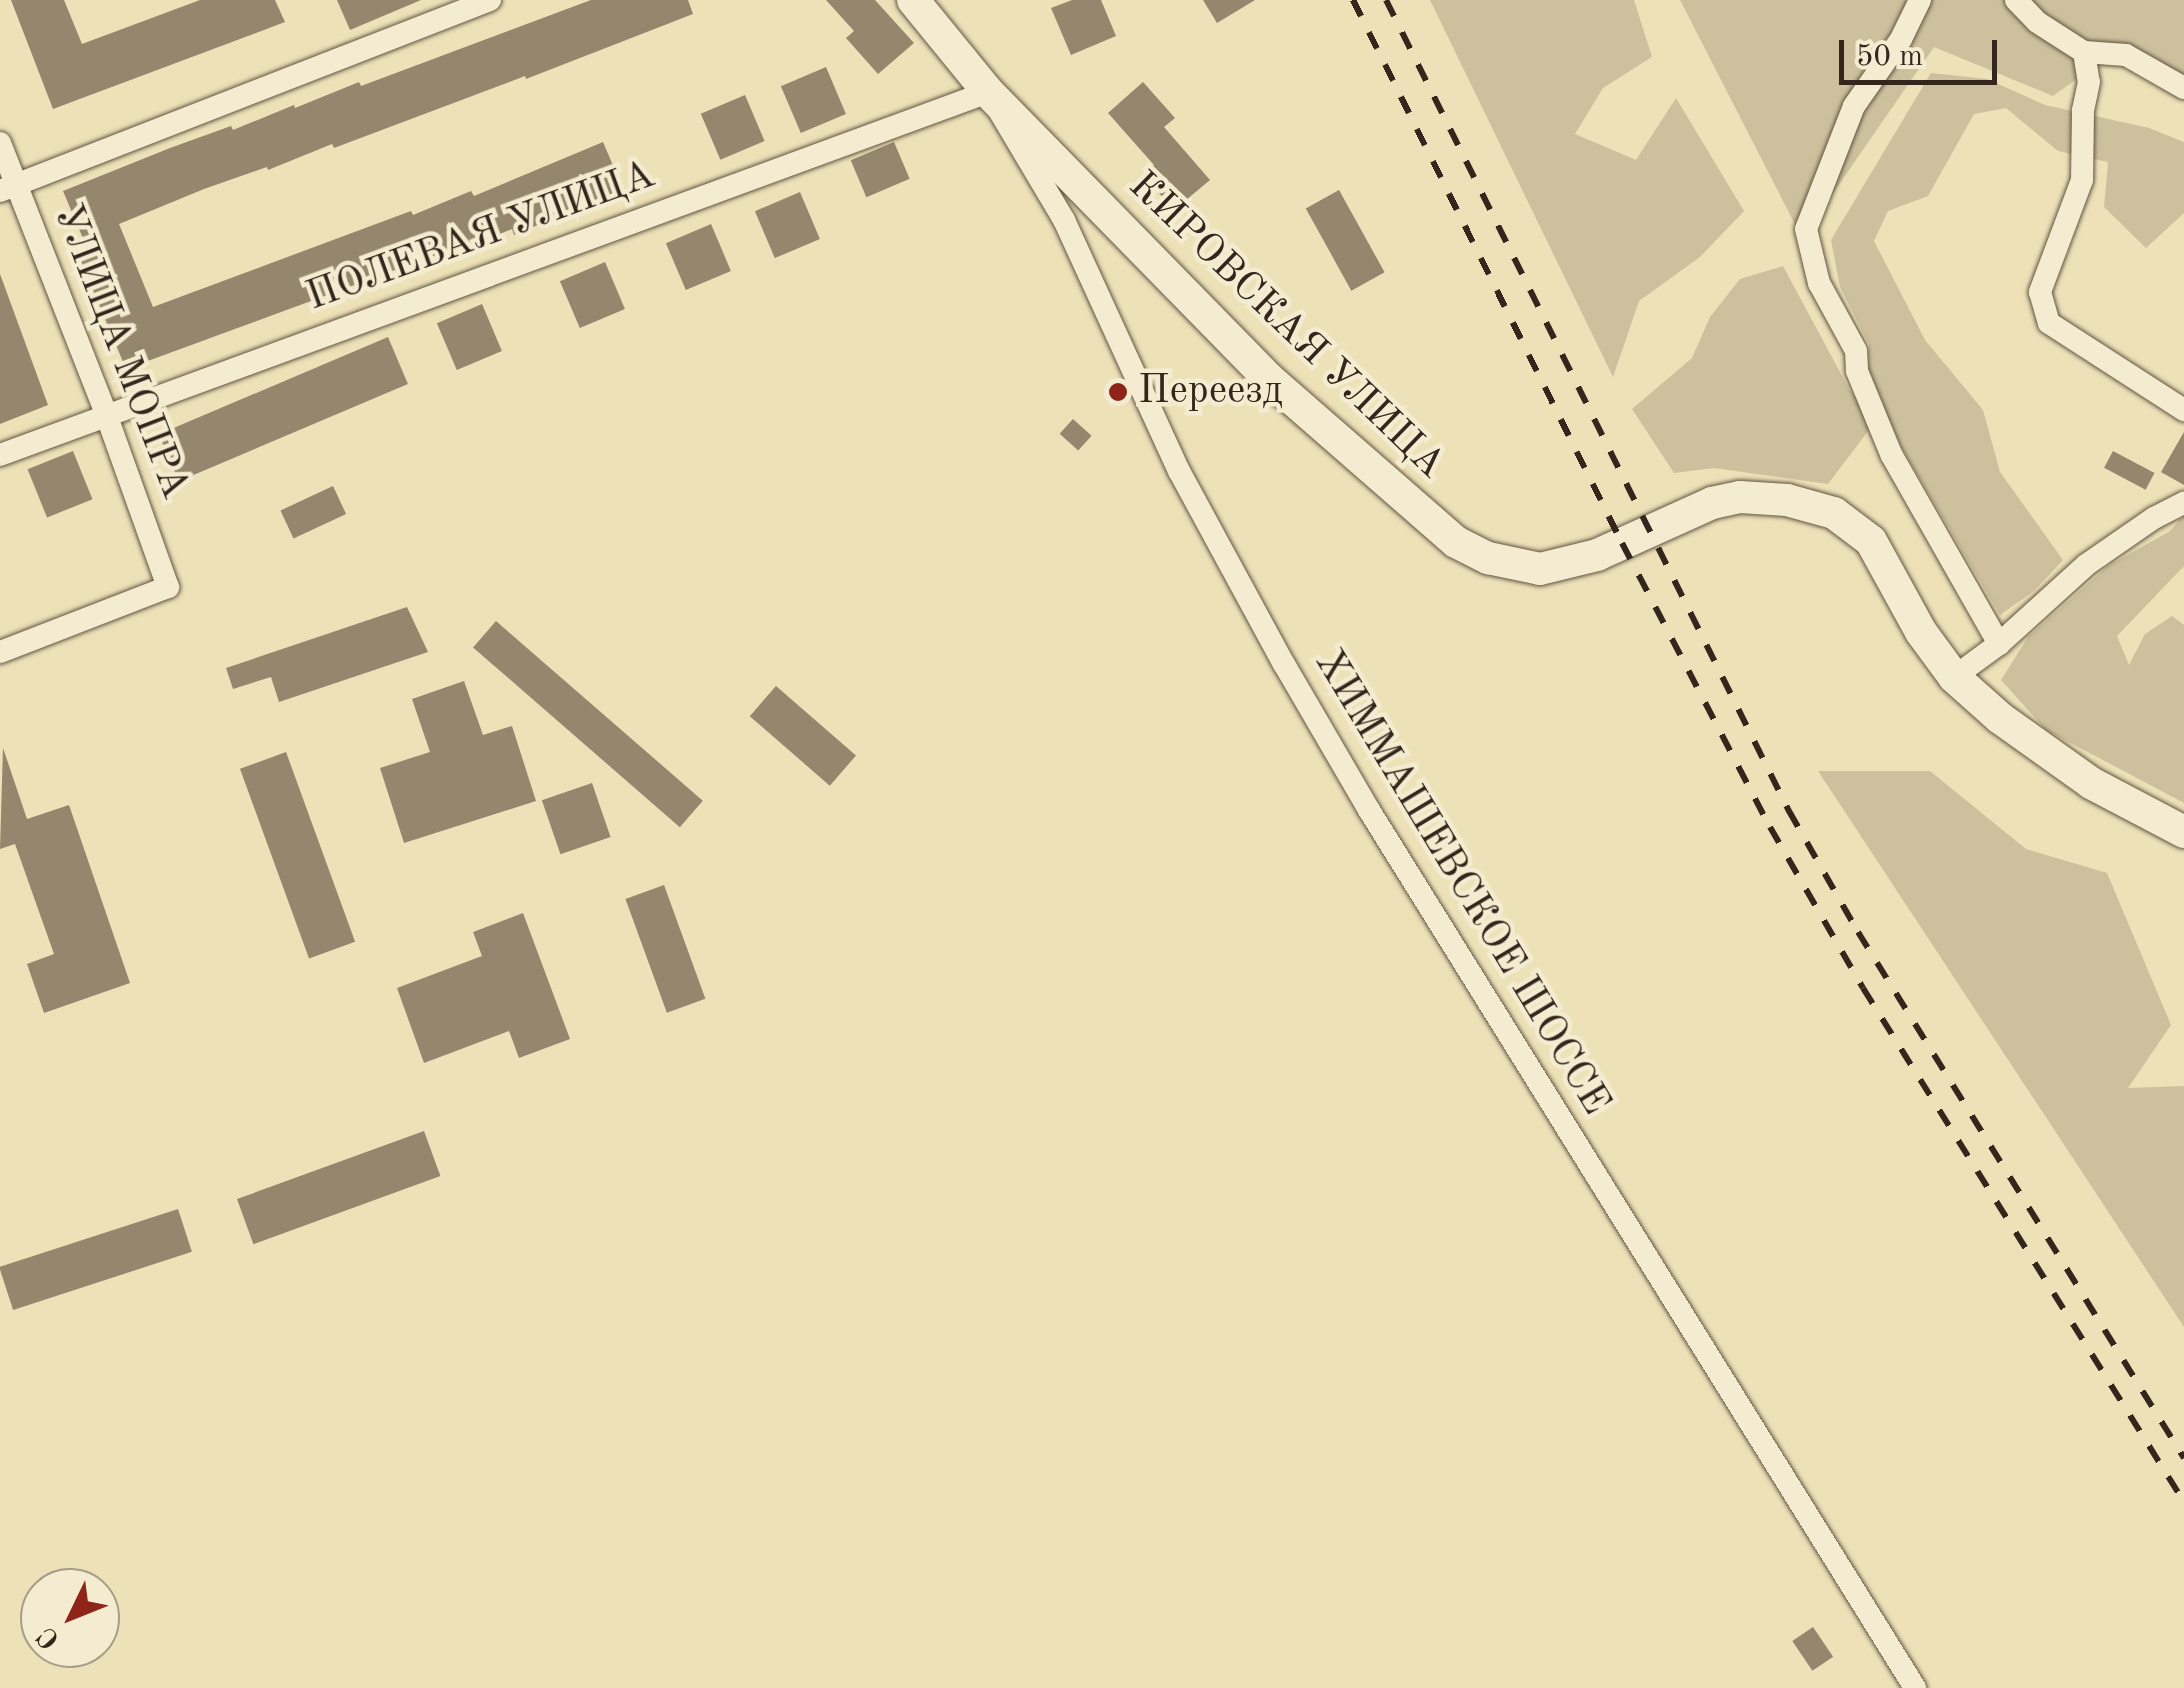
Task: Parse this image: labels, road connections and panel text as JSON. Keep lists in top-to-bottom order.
{
  "streets": {
    "main road": ["КИРОВСКАЯ УЛИЦА"],
    "street": ["ПОЛЕВАЯ УЛИЦА", "УЛИЦА МОПРА", "ХИММАШЕВСКОЕ ШОССЕ"]
  },
  "crossings": [
    ["ПОЛЕВАЯ УЛИЦА", "КИРОВСКАЯ УЛИЦА"],
    ["ПОЛЕВАЯ УЛИЦА", "УЛИЦА МОПРА"],
    ["ПОЛЕВАЯ УЛИЦА", "ХИММАШЕВСКОЕ ШОССЕ"],
    ["КИРОВСКАЯ УЛИЦА", "ХИММАШЕВСКОЕ ШОССЕ"]
  ],
  "places": ["Переезд"],
  "scale_bar": "50 m",
  "north": "bottom left"
}
